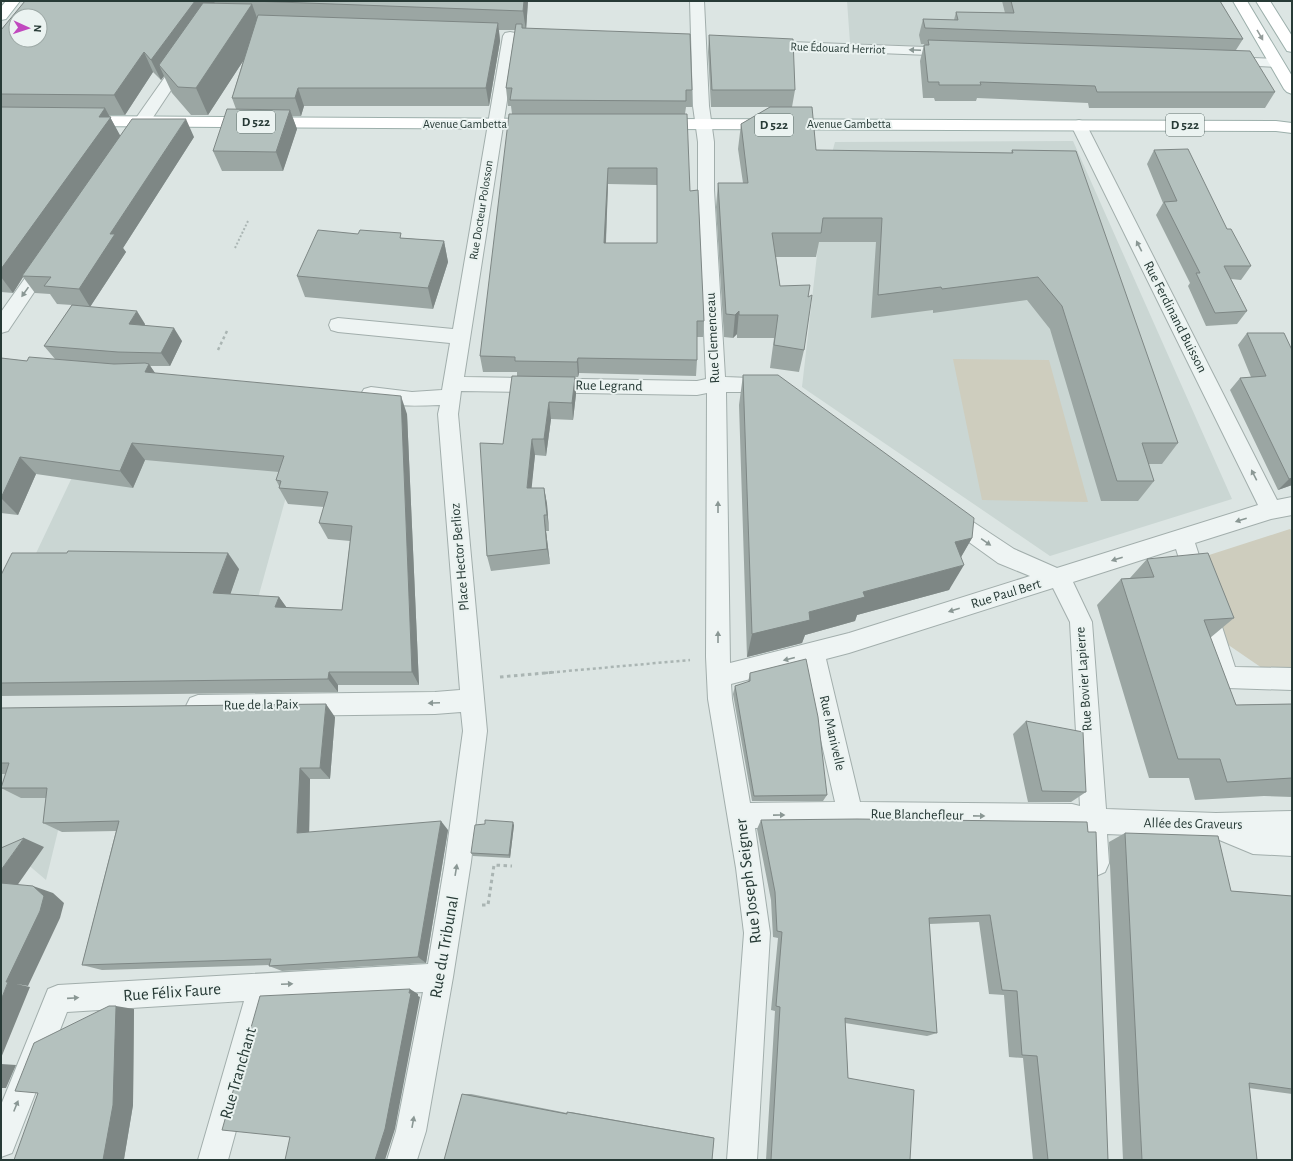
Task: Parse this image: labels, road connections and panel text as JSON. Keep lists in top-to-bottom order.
{
  "streets": {
    "main road": ["D 522", "Avenue Gambetta"],
    "street": [
      "Rue Édouard Herriot",
      "Rue Docteur Polosson",
      "Rue Ferdinand Buisson",
      "Rue Clemenceau",
      "Rue Legrand",
      "Place Hector Berlioz",
      "Rue Paul Bert",
      "Rue Bovier Lapierre",
      "Rue de la Paix",
      "Rue Manivelle",
      "Rue Blanchefleur",
      "Allée des Graveurs",
      "Rue Joseph Seigner",
      "Rue du Tribunal",
      "Rue Félix Faure",
      "Rue Tranchant"
    ]
  },
  "crossings": [
    ["D 522", "Avenue Gambetta"],
    ["Avenue Gambetta", "Rue Docteur Polosson"],
    ["Avenue Gambetta", "Rue Ferdinand Buisson"],
    ["Avenue Gambetta", "Rue Clemenceau"],
    ["Rue Docteur Polosson", "Rue Legrand"],
    ["Rue Docteur Polosson", "Place Hector Berlioz"],
    ["Rue Ferdinand Buisson", "Rue Paul Bert"],
    ["Rue Clemenceau", "Rue Legrand"],
    ["Rue Clemenceau", "Rue Paul Bert"],
    ["Rue Clemenceau", "Rue Joseph Seigner"],
    ["Rue Legrand", "Place Hector Berlioz"],
    ["Place Hector Berlioz", "Rue de la Paix"],
    ["Place Hector Berlioz", "Rue du Tribunal"],
    ["Rue Paul Bert", "Rue Bovier Lapierre"],
    ["Rue Paul Bert", "Rue Manivelle"],
    ["Rue Paul Bert", "Rue Joseph Seigner"],
    ["Rue Bovier Lapierre", "Rue Blanchefleur"],
    ["Rue Bovier Lapierre", "Allée des Graveurs"],
    ["Rue Manivelle", "Rue Blanchefleur"],
    ["Rue Blanchefleur", "Allée des Graveurs"],
    ["Rue Blanchefleur", "Rue Joseph Seigner"],
    ["Rue du Tribunal", "Rue Félix Faure"],
    ["Rue Félix Faure", "Rue Tranchant"]
  ],
  "one_way": [
    "Rue Édouard Herriot",
    "Rue Ferdinand Buisson",
    "Rue Clemenceau",
    "Rue Paul Bert",
    "Rue de la Paix",
    "Rue Blanchefleur",
    "Rue du Tribunal",
    "Rue Félix Faure"
  ],
  "north": "right"
}
